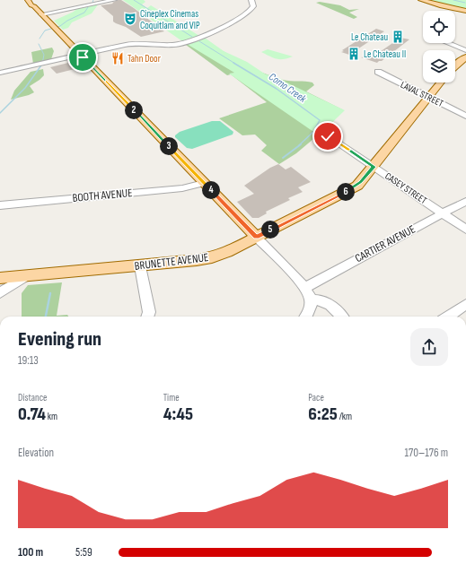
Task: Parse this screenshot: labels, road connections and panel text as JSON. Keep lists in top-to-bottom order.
{
  "streets": {
    "main road": ["BRUNETTE AVENUE"],
    "street": [
      "LAVAL STREET",
      "CASEY STREET",
      "BOOTH AVENUE",
      "CARTIER AVENUE"
    ]
  },
  "crossings": [
    ["LAVAL STREET", "BRUNETTE AVENUE"],
    ["CASEY STREET", "CARTIER AVENUE"],
    ["CASEY STREET", "BRUNETTE AVENUE"]
  ],
  "water": ["Como Creek"],
  "places": {
    "theatre": ["Cineplex Cinemas Coquitlam and VIP"],
    "building": ["Le Chateau", "Le Chateau II"],
    "restaurant": ["Tahn Door"]
  },
  "page": {
    "pins": [
      "2",
      "3",
      "4",
      "6",
      "5"
    ],
    "heading": ["Evening run", "19:13"],
    "stats": [
      ["Distance", "0.74 km"],
      ["Time", "4:45"],
      ["Pace", "6:25 /km"]
    ],
    "chart": ["Elevation", "170–176 m"],
    "list": [
      {
        "name": "100 m",
        "note": "5:59"
      }
    ]
  }
}
